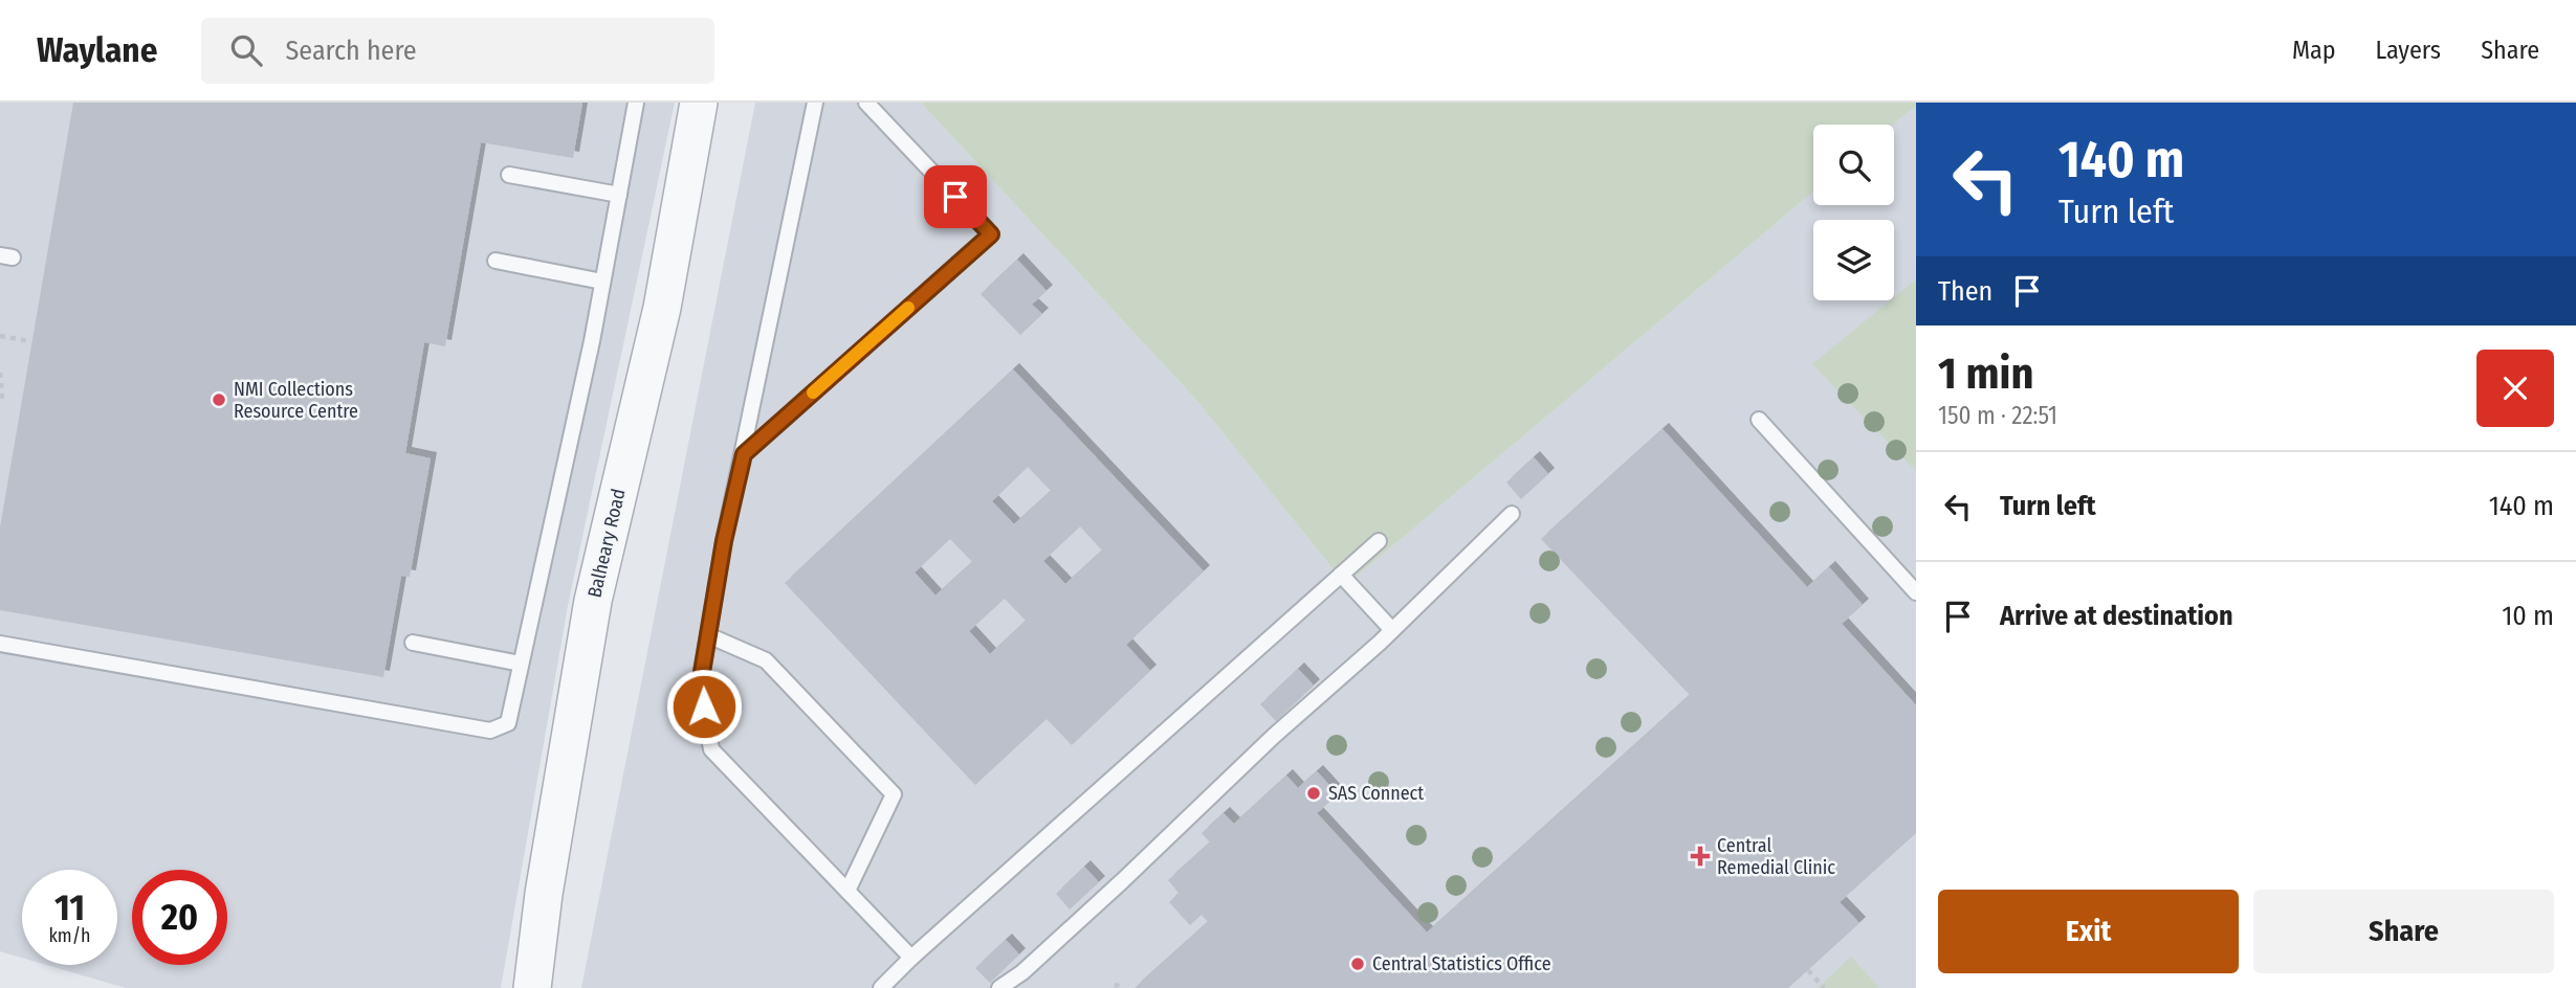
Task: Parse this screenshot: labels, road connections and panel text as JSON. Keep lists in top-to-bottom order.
{
  "streets": {
    "street": ["Balheary Road"]
  },
  "places": {
    "other": ["NMI Collections Resource Centre", "SAS Connect", "Central Statistics Office"],
    "health": ["Central Remedial Clinic"]
  },
  "page": {
    "header": "Waylane",
    "search": "Search here",
    "nav": ["Map", "Layers", "Share"],
    "turn": ["140 m", "Turn left"],
    "then": "Then",
    "heading": ["1 min", "150 m · 22:51"],
    "list": [
      {
        "name": "Turn left",
        "value": "140 m"
      },
      {
        "name": "Arrive at destination",
        "value": "10 m"
      }
    ],
    "speed": "11 km/h",
    "limit": "20",
    "buttons": ["Exit", "Share"]
  }
}
